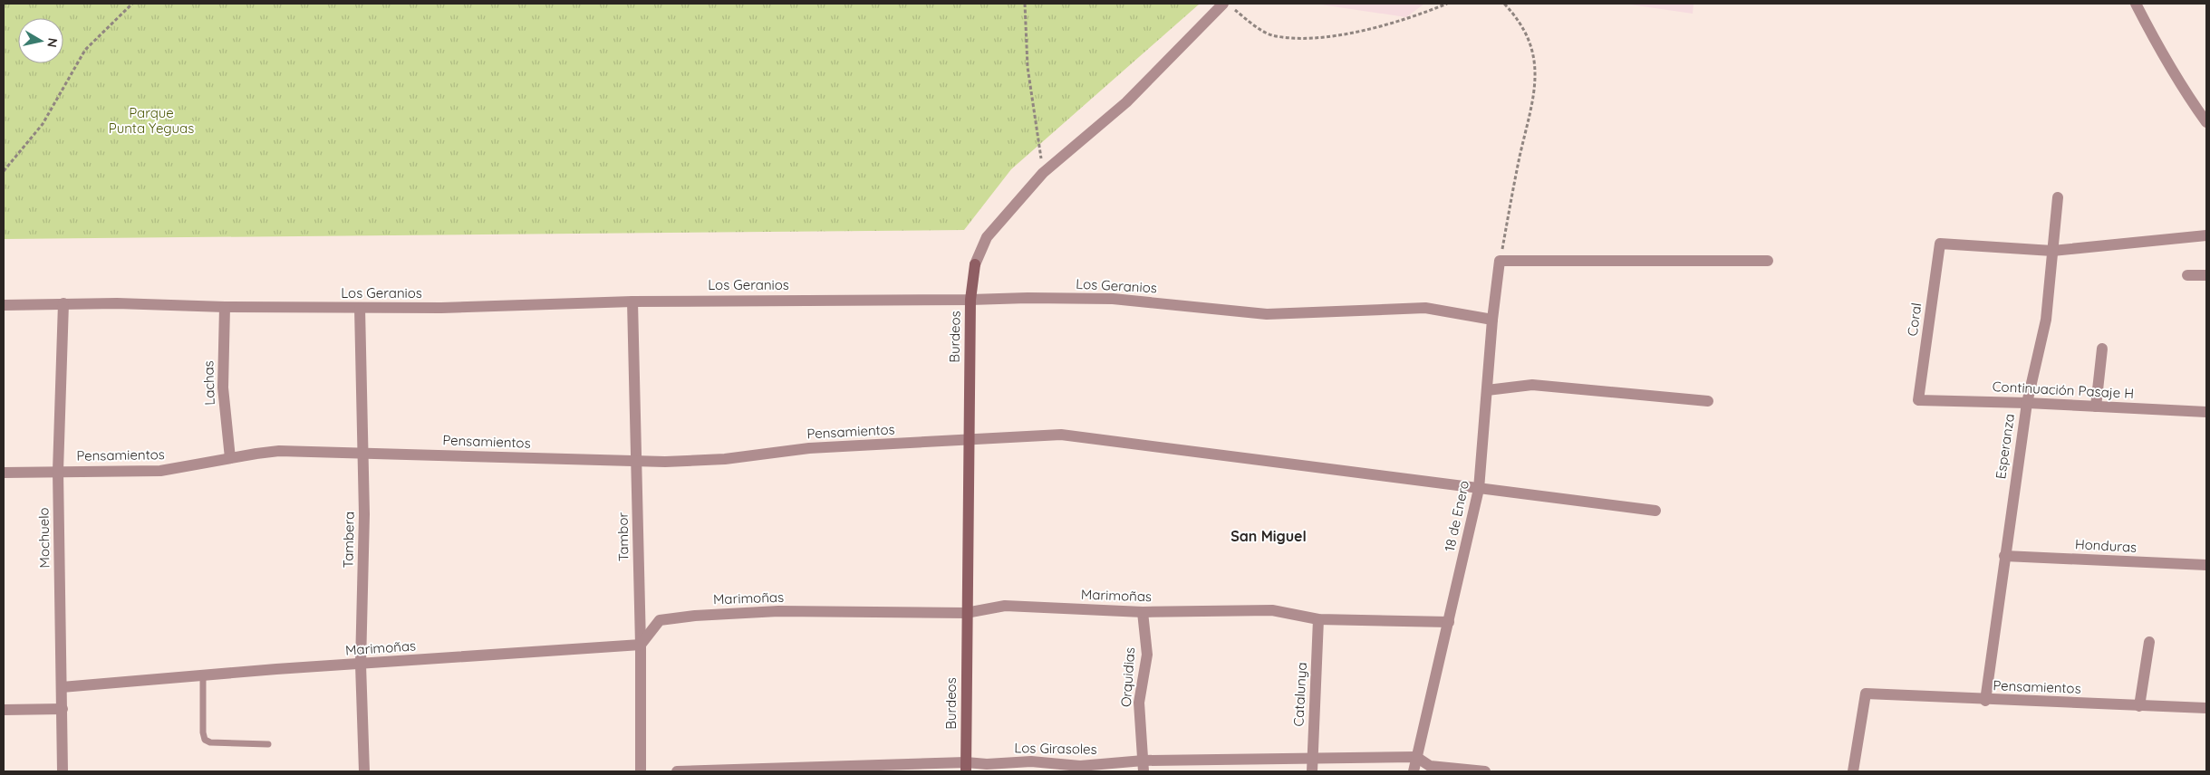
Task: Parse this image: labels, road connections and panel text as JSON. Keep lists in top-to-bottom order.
{
  "streets": {
    "street": [
      "Los Geranios",
      "Coral",
      "Burdeos",
      "Lachas",
      "Continuación Pasaje H",
      "Pensamientos",
      "Esperanza",
      "18 de Enero",
      "Tambor",
      "Mochuelo",
      "Tambera",
      "Honduras",
      "Marimoñas",
      "Orquidias",
      "Catalunya",
      "Los Girasoles"
    ]
  },
  "crossings": [
    ["Los Geranios", "Burdeos"],
    ["Los Geranios", "Lachas"],
    ["Los Geranios", "18 de Enero"],
    ["Los Geranios", "Tambor"],
    ["Los Geranios", "Mochuelo"],
    ["Los Geranios", "Tambera"],
    ["Coral", "Continuación Pasaje H"],
    ["Coral", "Esperanza"],
    ["Burdeos", "Pensamientos"],
    ["Burdeos", "Marimoñas"],
    ["Burdeos", "Los Girasoles"],
    ["Lachas", "Pensamientos"],
    ["Continuación Pasaje H", "Esperanza"],
    ["Pensamientos", "Esperanza"],
    ["Pensamientos", "18 de Enero"],
    ["Pensamientos", "Tambor"],
    ["Pensamientos", "Mochuelo"],
    ["Pensamientos", "Tambera"],
    ["Esperanza", "Honduras"],
    ["18 de Enero", "Marimoñas"],
    ["18 de Enero", "Los Girasoles"],
    ["Tambor", "Marimoñas"],
    ["Mochuelo", "Marimoñas"],
    ["Tambera", "Marimoñas"],
    ["Marimoñas", "Orquidias"],
    ["Marimoñas", "Catalunya"],
    ["Orquidias", "Los Girasoles"],
    ["Catalunya", "Los Girasoles"]
  ],
  "districts": ["San Miguel"],
  "parks": ["Parque Punta Yeguas"],
  "north": "right"
}
